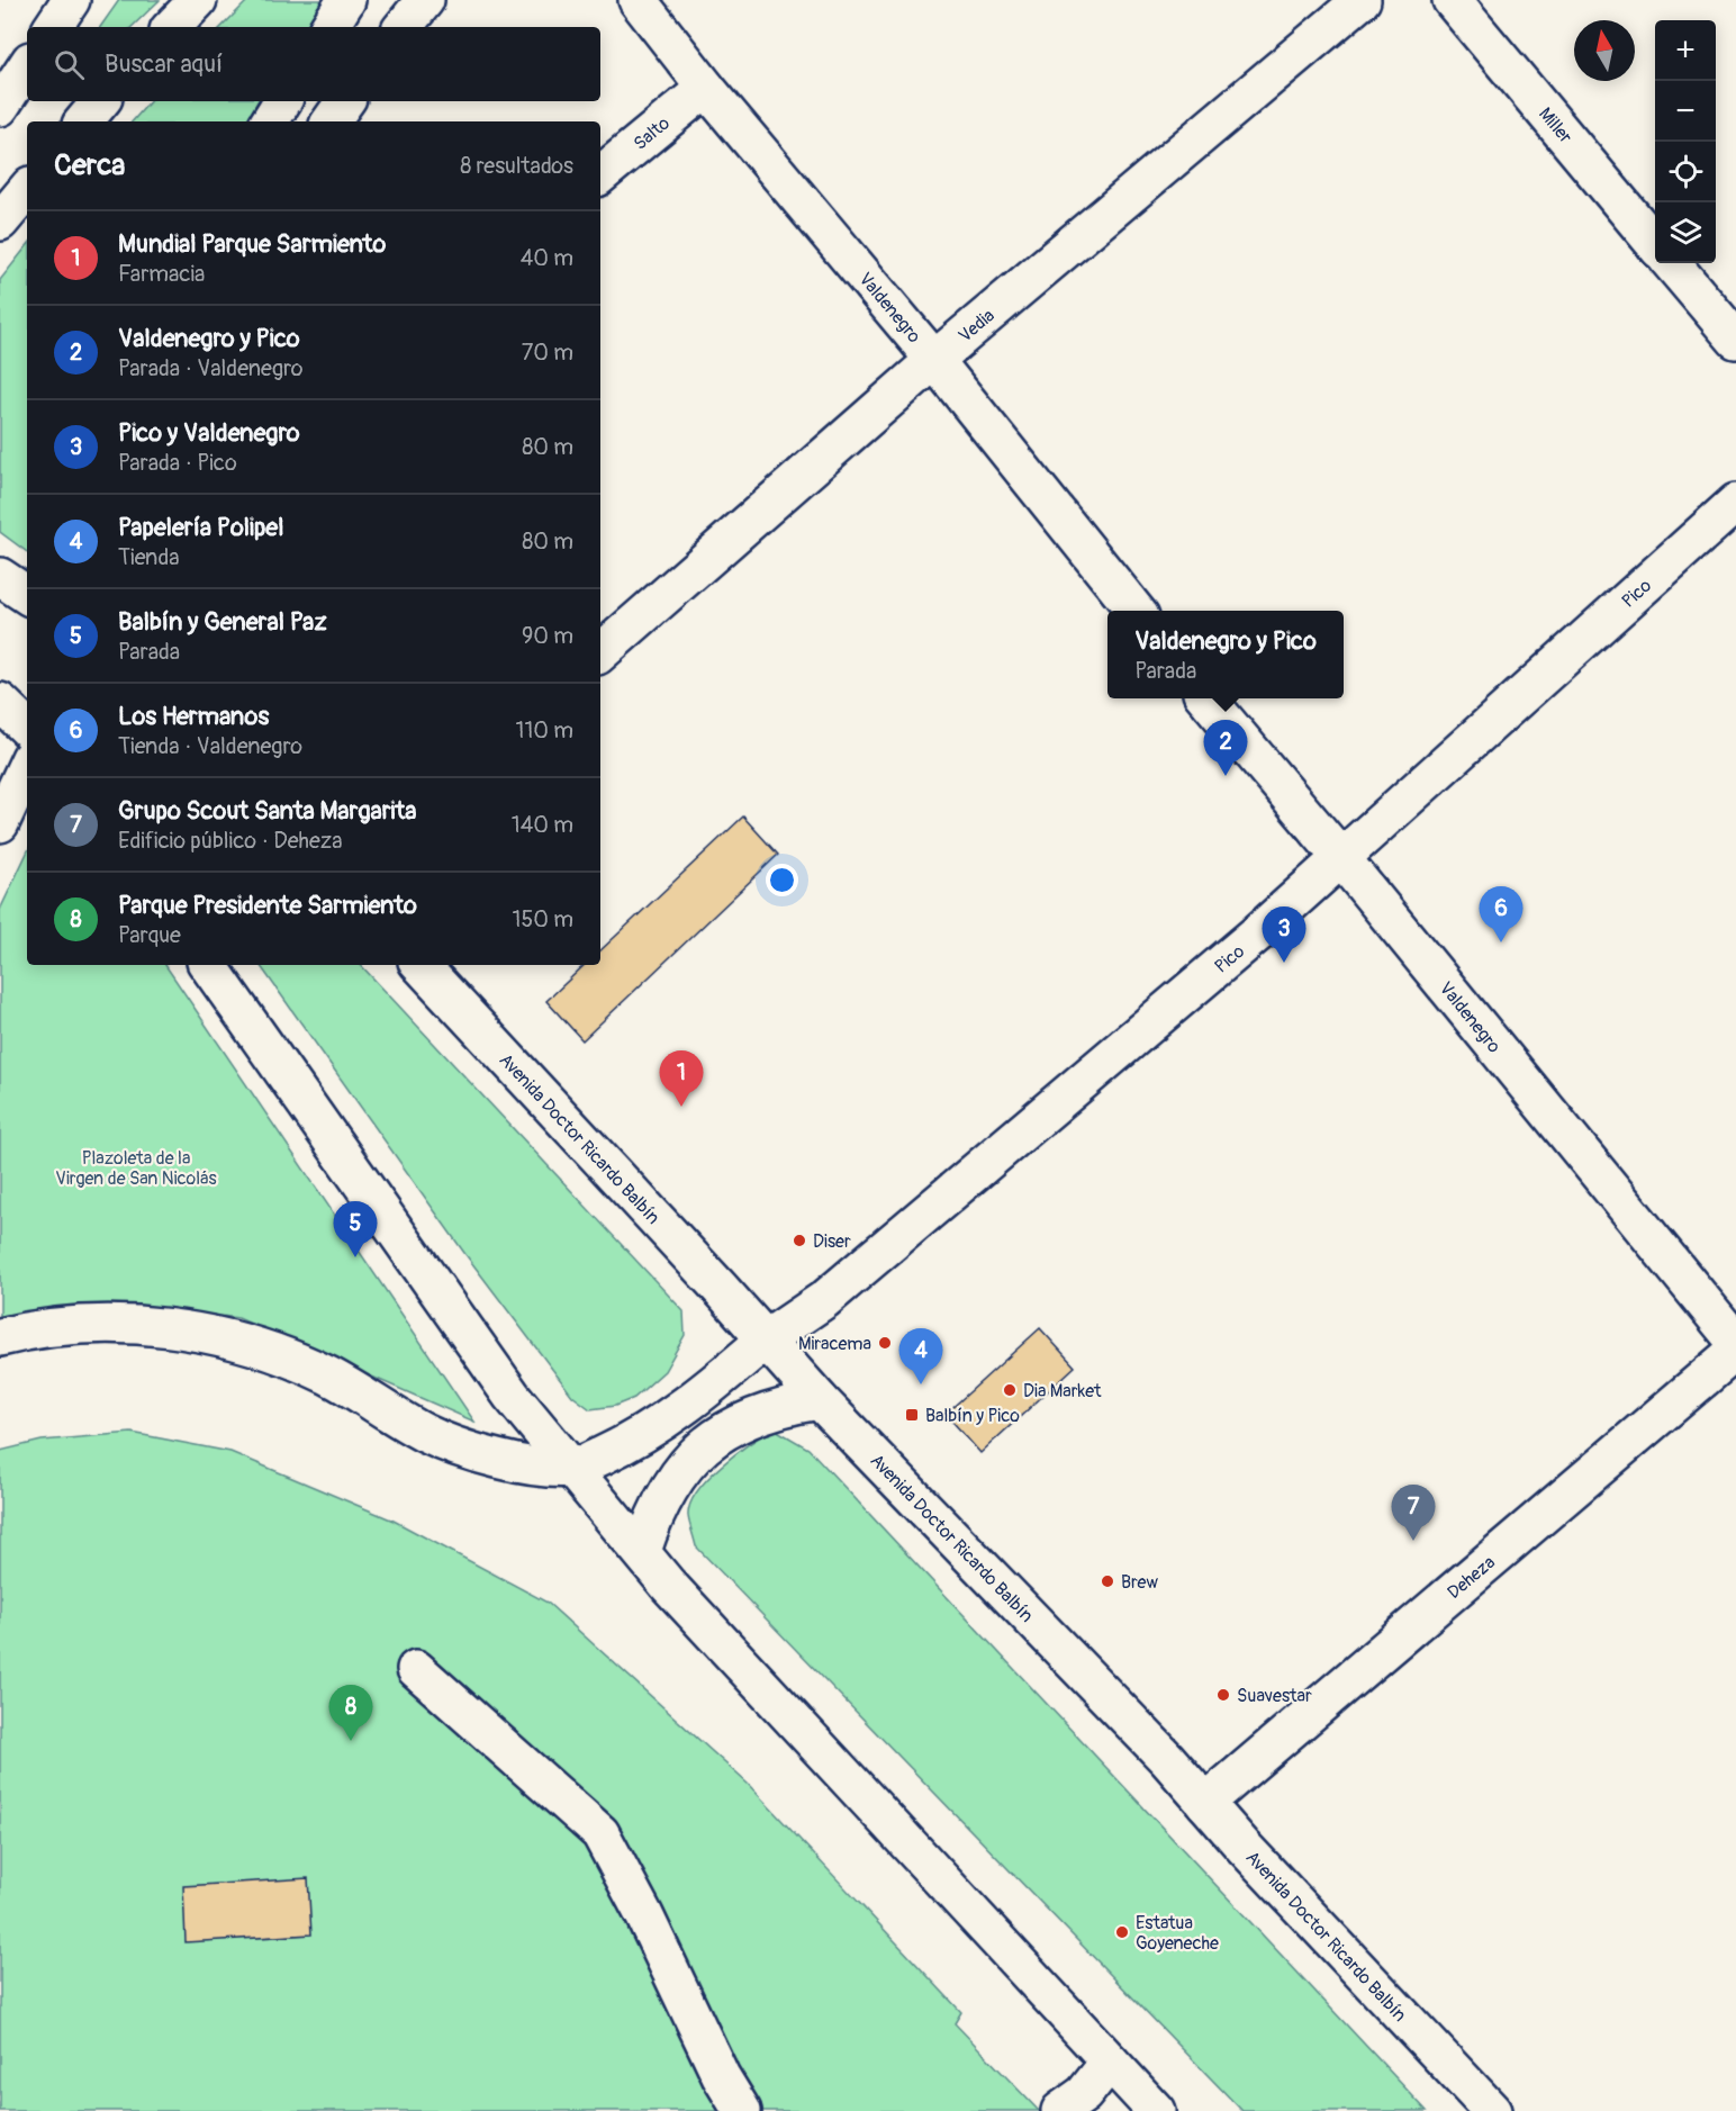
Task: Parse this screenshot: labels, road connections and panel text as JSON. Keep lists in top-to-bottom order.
{
  "streets": {
    "main road": [
      "Miller",
      "Salto",
      "Valdenegro",
      "Vedia",
      "Pico",
      "Avenida Doctor Ricardo Balbín",
      "Deheza"
    ]
  },
  "crossings": [
    ["Salto", "Valdenegro"],
    ["Valdenegro", "Vedia"],
    ["Valdenegro", "Pico"],
    ["Pico", "Avenida Doctor Ricardo Balbín"],
    ["Avenida Doctor Ricardo Balbín", "Deheza"]
  ],
  "parks": ["Plazoleta de la Virgen de San Nicolás"],
  "places": {
    "other": [
      "Diser",
      "Miracema",
      "Dia Market",
      "Brew",
      "Suavestar",
      "Estatua Goyeneche"
    ],
    "transit": ["Balbín y Pico"]
  },
  "north": "top",
  "page": {
    "map_buttons": ["+", "−"],
    "search": "Buscar aquí",
    "heading": ["Cerca", "8 resultados"],
    "list": [
      {
        "mark": "1",
        "name": "Mundial Parque Sarmiento",
        "note": "Farmacia",
        "value": "40 m"
      },
      {
        "mark": "2",
        "name": "Valdenegro y Pico",
        "note": "Parada · Valdenegro",
        "value": "70 m"
      },
      {
        "mark": "3",
        "name": "Pico y Valdenegro",
        "note": "Parada · Pico",
        "value": "80 m"
      },
      {
        "mark": "4",
        "name": "Papelería Polipel",
        "note": "Tienda",
        "value": "80 m"
      },
      {
        "mark": "5",
        "name": "Balbín y General Paz",
        "note": "Parada",
        "value": "90 m"
      },
      {
        "mark": "6",
        "name": "Los Hermanos",
        "note": "Tienda · Valdenegro",
        "value": "110 m"
      },
      {
        "mark": "7",
        "name": "Grupo Scout Santa Margarita",
        "note": "Edificio público · Deheza",
        "value": "140 m"
      },
      {
        "mark": "8",
        "name": "Parque Presidente Sarmiento",
        "note": "Parque",
        "value": "150 m"
      }
    ],
    "popup": ["Valdenegro y Pico", "Parada"],
    "pins": [
      "2",
      "6",
      "3",
      "1",
      "5",
      "4",
      "7",
      "8"
    ]
  }
}
